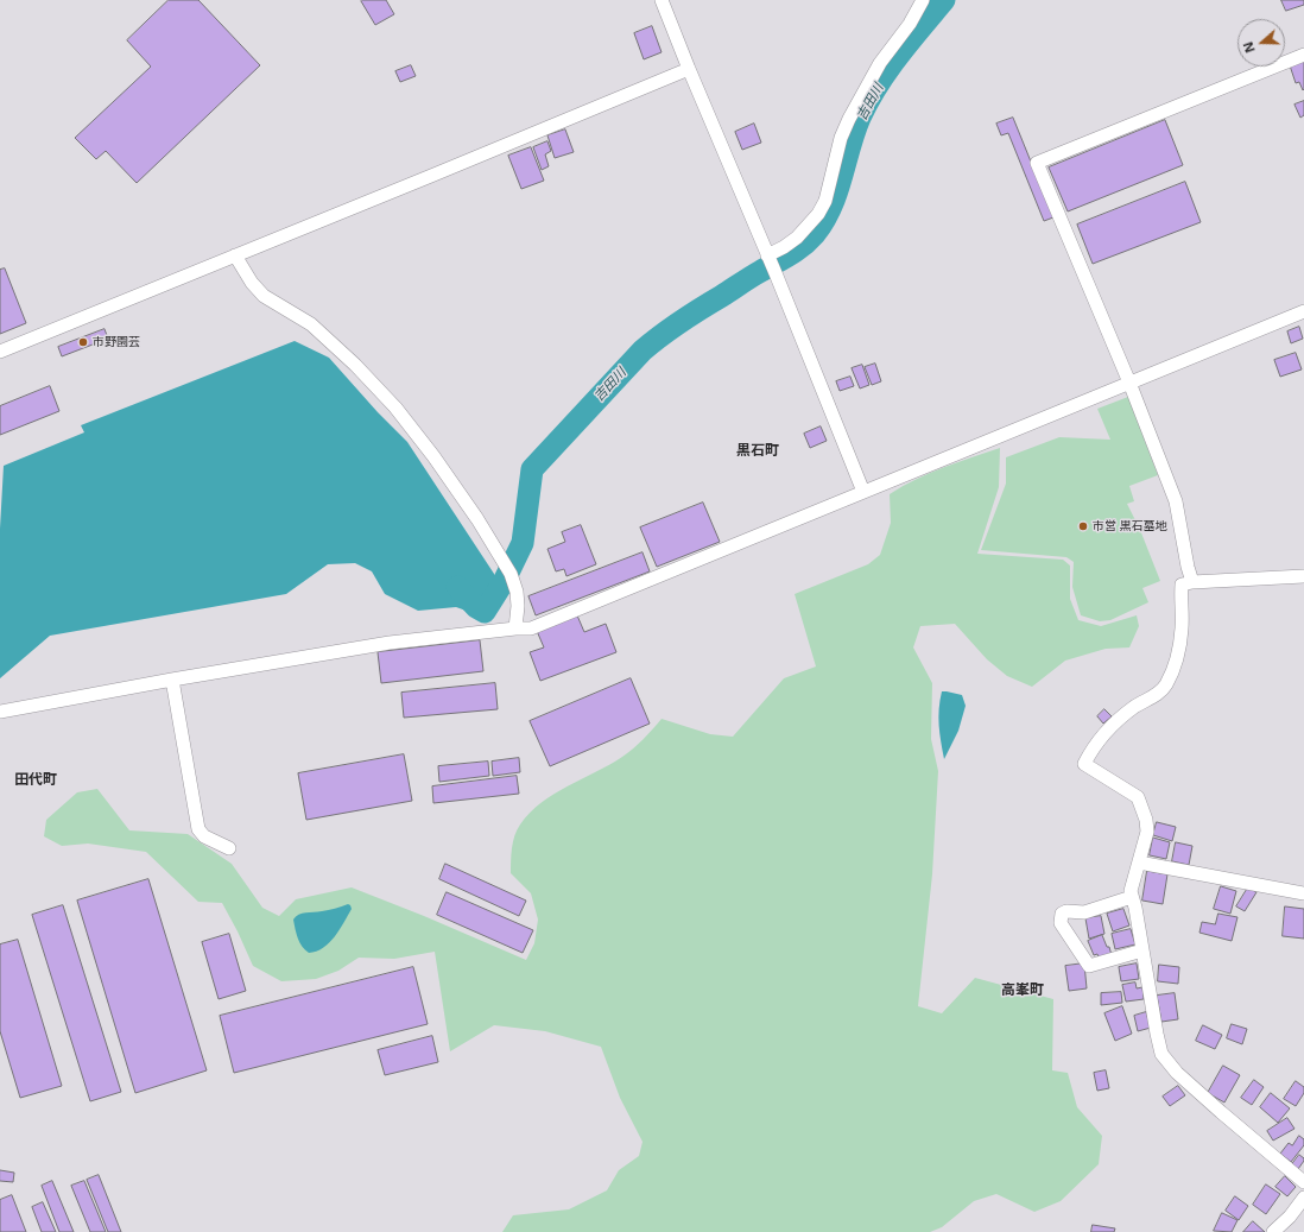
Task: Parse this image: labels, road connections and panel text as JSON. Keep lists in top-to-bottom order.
{
  "districts": ["黒石町", "田代町", "高峯町"],
  "water": ["吉田川"],
  "places": ["市野園芸", "市営 黒石墓地"],
  "north": "left"
}
